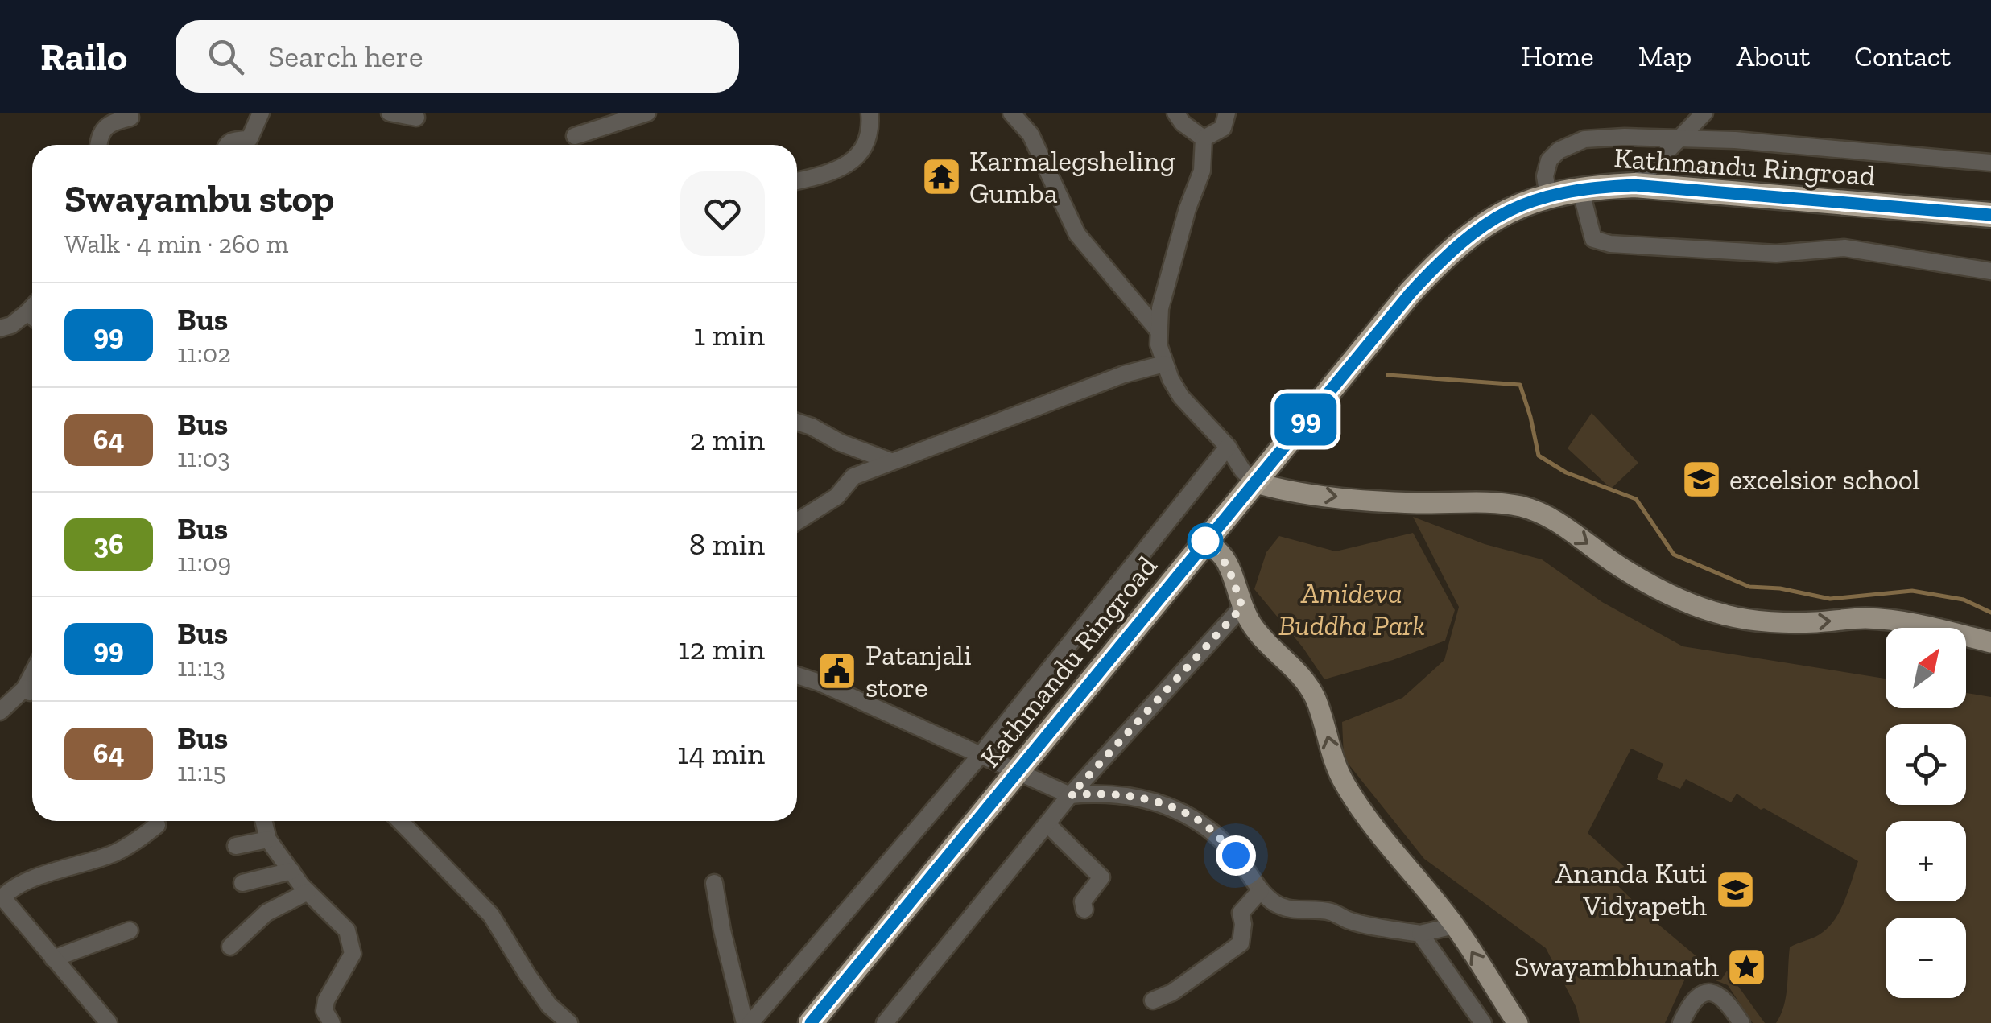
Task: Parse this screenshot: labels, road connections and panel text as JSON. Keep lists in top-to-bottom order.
{
  "streets": {
    "highway": ["Kathmandu Ringroad"]
  },
  "parks": ["Amideva Buddha Park"],
  "places": {
    "temple": ["Karmalegsheling Gumba"],
    "school or university": ["excelsior school", "Ananda Kuti Vidyapeth"],
    "public building": ["Patanjali store"],
    "place": ["Swayambhunath"]
  },
  "lines": ["bus line 99"],
  "north": "top right",
  "page": {
    "header": "Railo",
    "search": "Search here",
    "nav": [
      "Home",
      "Map",
      "About",
      "Contact"
    ],
    "on_map": "99",
    "heading": ["Swayambu stop", "Walk · 4 min · 260 m"],
    "list": [
      {
        "mark": "99",
        "name": "Bus",
        "note": "11:02",
        "value": "1 min"
      },
      {
        "mark": "64",
        "name": "Bus",
        "note": "11:03",
        "value": "2 min"
      },
      {
        "mark": "36",
        "name": "Bus",
        "note": "11:09",
        "value": "8 min"
      },
      {
        "mark": "99",
        "name": "Bus",
        "note": "11:13",
        "value": "12 min"
      },
      {
        "mark": "64",
        "name": "Bus",
        "note": "11:15",
        "value": "14 min"
      }
    ],
    "map_buttons": ["+", "−"]
  }
}
